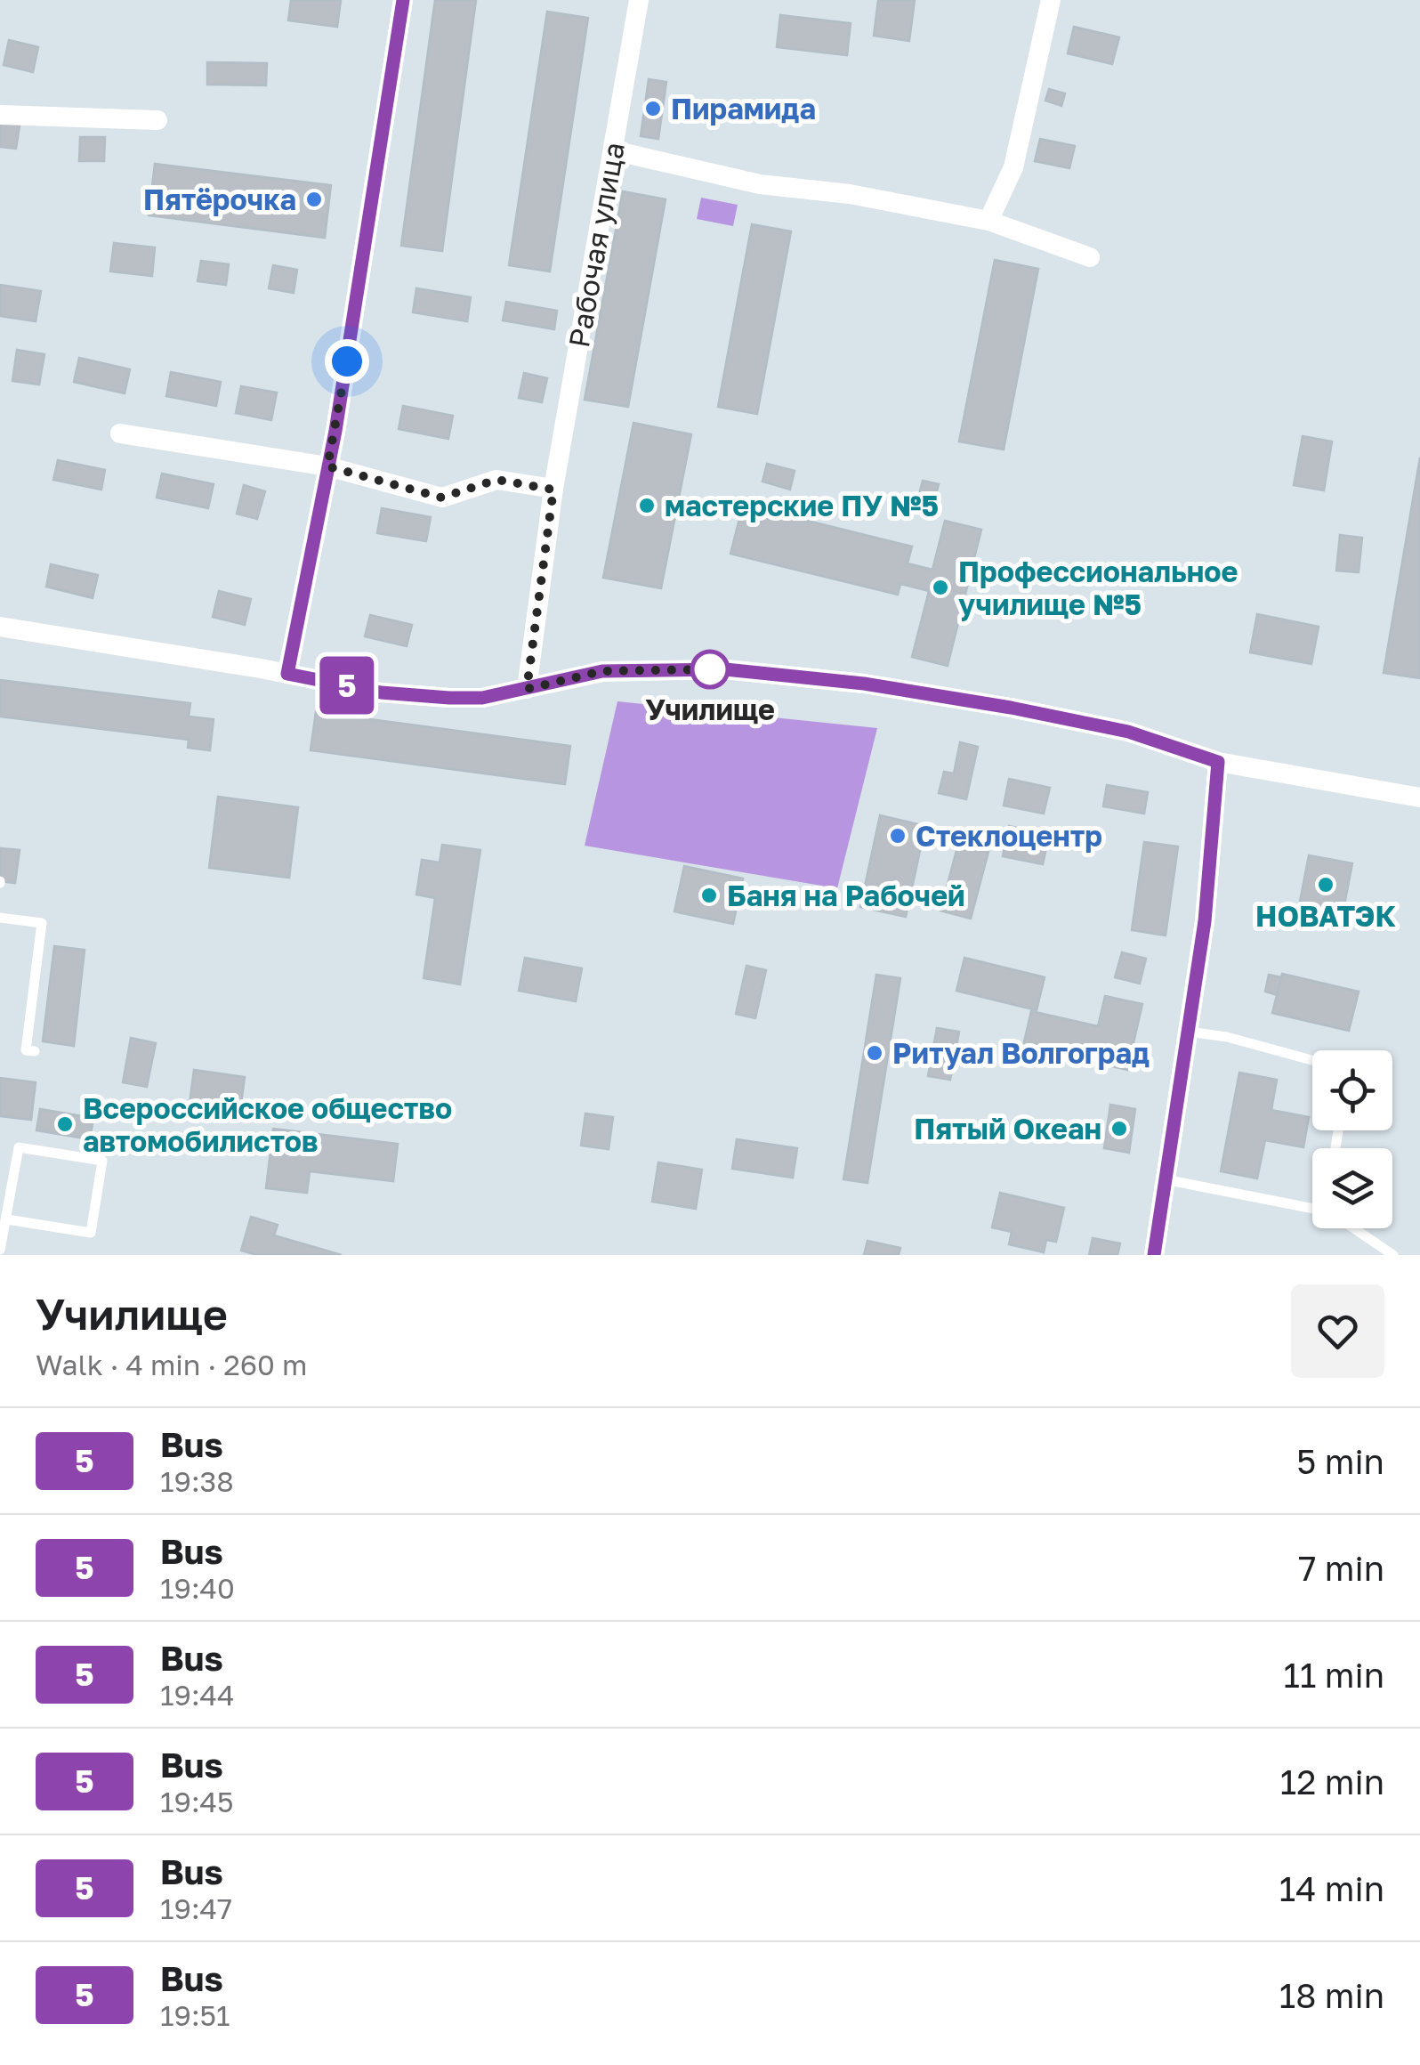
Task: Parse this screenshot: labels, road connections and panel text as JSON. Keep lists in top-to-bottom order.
{
  "streets": {
    "street": ["Рабочая улица"]
  },
  "places": [
    "Пирамида",
    "Пятёрочка",
    "мастерские ПУ №5",
    "Профессиональное училище №5",
    "Училище",
    "Стеклоцентр",
    "НОВАТЭК",
    "Баня на Рабочей",
    "Ритуал Волгоград",
    "Всероссийское общество автомобилистов",
    "Пятый Океан"
  ],
  "lines": ["bus line 5"],
  "page": {
    "on_map": "5",
    "heading": ["Училище", "Walk · 4 min · 260 m"],
    "list": [
      {
        "mark": "5",
        "name": "Bus",
        "note": "19:38",
        "value": "5 min"
      },
      {
        "mark": "5",
        "name": "Bus",
        "note": "19:40",
        "value": "7 min"
      },
      {
        "mark": "5",
        "name": "Bus",
        "note": "19:44",
        "value": "11 min"
      },
      {
        "mark": "5",
        "name": "Bus",
        "note": "19:45",
        "value": "12 min"
      },
      {
        "mark": "5",
        "name": "Bus",
        "note": "19:47",
        "value": "14 min"
      },
      {
        "mark": "5",
        "name": "Bus",
        "note": "19:51",
        "value": "18 min"
      }
    ]
  }
}
